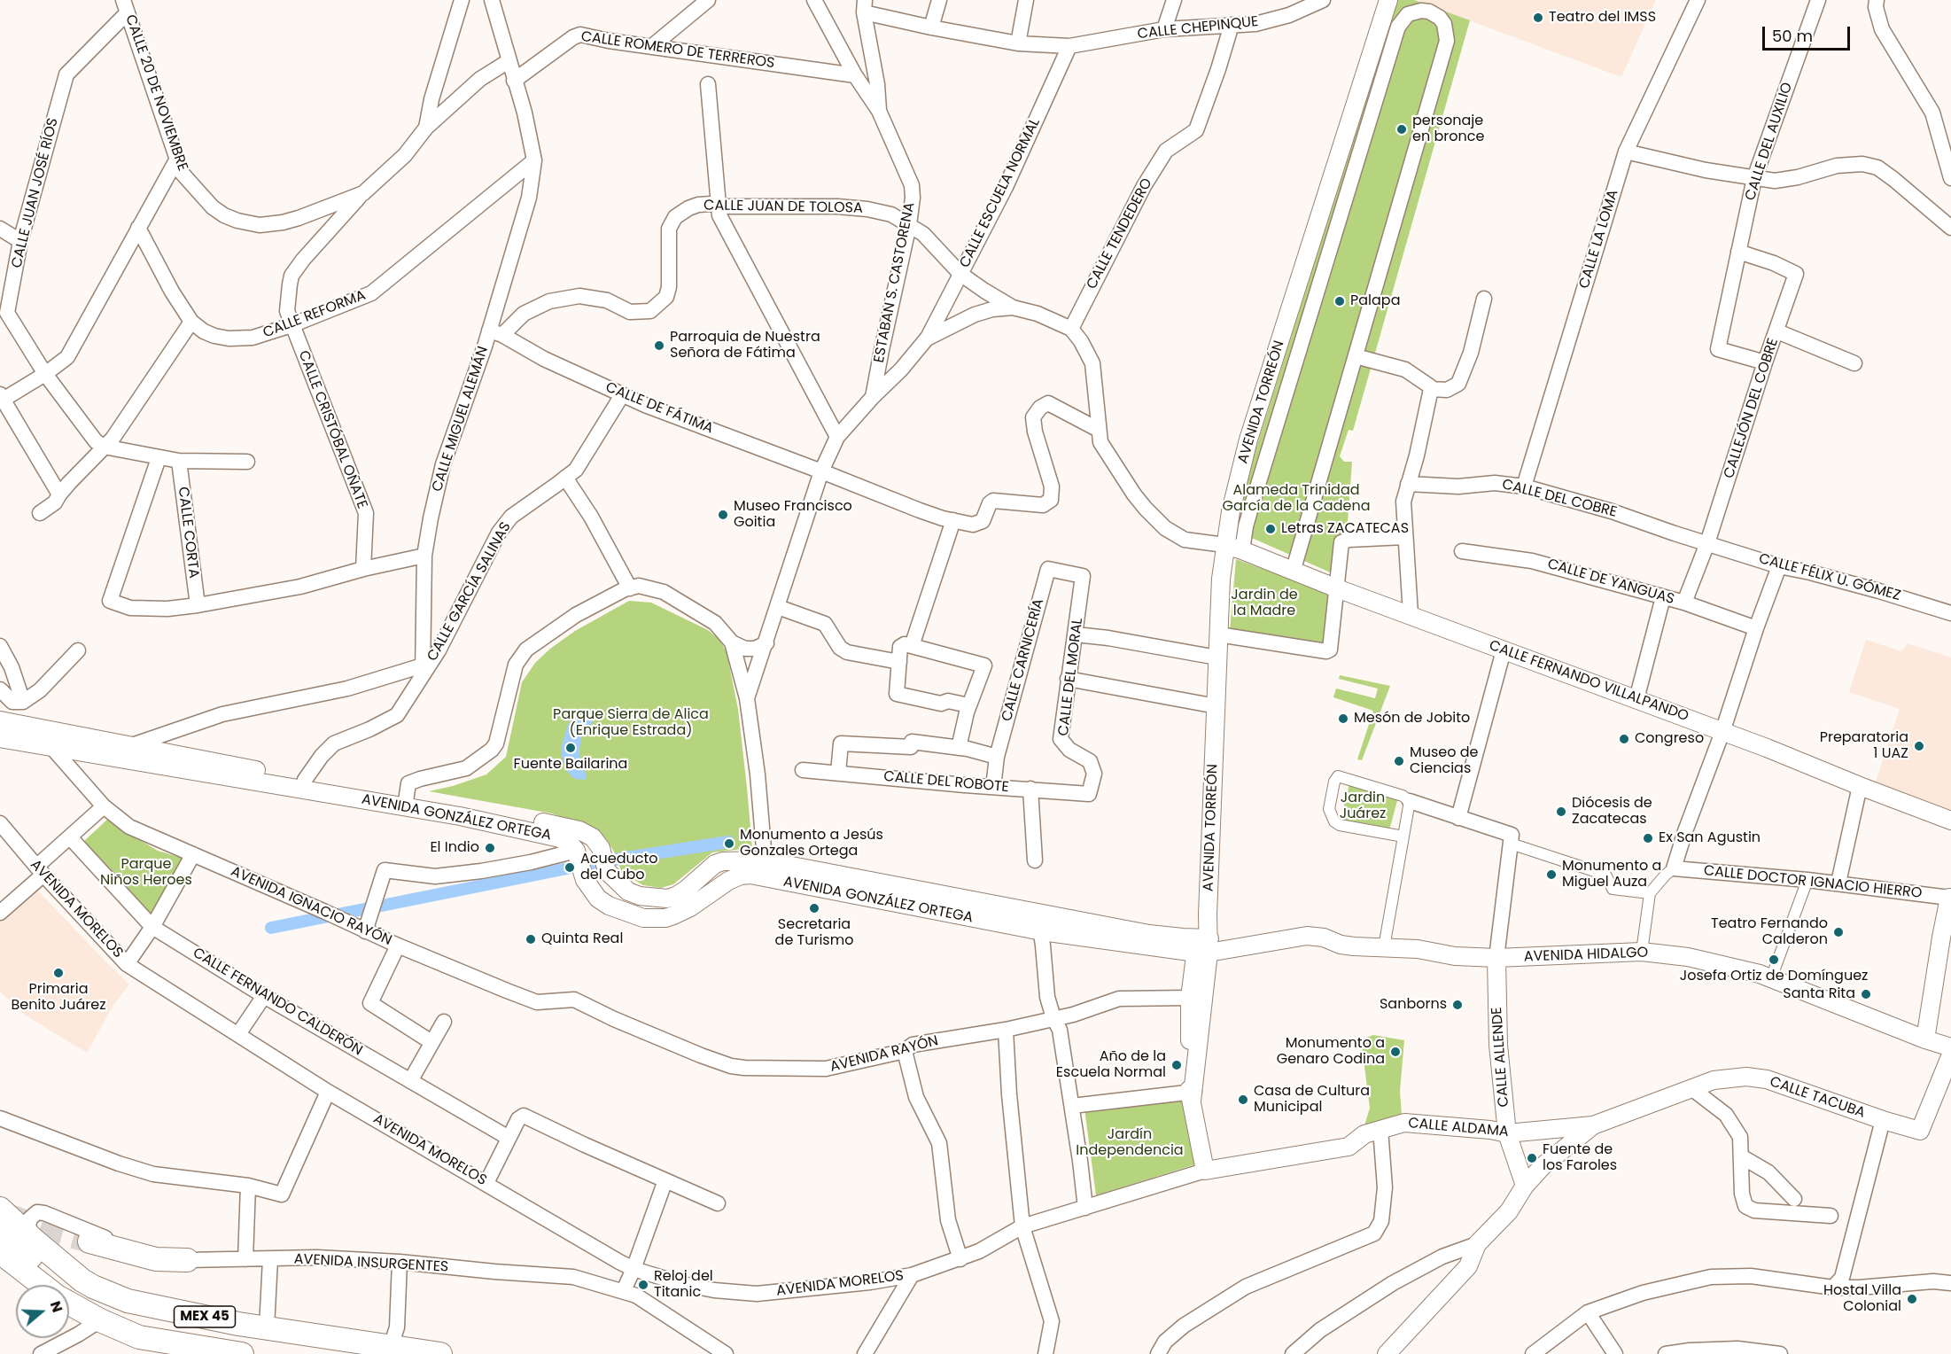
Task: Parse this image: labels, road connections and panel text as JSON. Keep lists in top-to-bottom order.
{
  "streets": {
    "main road": ["MEX 45"],
    "street": [
      "CALLE CHEPINQUE",
      "CALLE ROMERO DE TERREROS",
      "CALLE 20 DE NOVIEMBRE",
      "CALLE DEL AUXILIO",
      "CALLE JUAN JOSÉ RÍOS",
      "CALLE ESCUELA NORMAL",
      "CALLE JUAN DE TOLOSA",
      "CALLE TENDEDERO",
      "CALLE LA LOMA",
      "ESTABAN S. CASTORENA",
      "CALLE REFORMA",
      "AVENIDA TORREÓN",
      "CALLE DE FÁTIMA",
      "CALLEJÓN DEL COBRE",
      "CALLE MIGUEL ALEMÁN",
      "CALLE CRISTÓBAL OÑATE",
      "CALLE DEL COBRE",
      "CALLE CORTA",
      "CALLE FÉLIX U. GÓMEZ",
      "CALLE DE YANGUAS",
      "CALLE GARCÍA SALINAS",
      "CALLE CARNICERÍA",
      "CALLE DEL MORAL",
      "CALLE FERNANDO VILLALPANDO",
      "CALLE DEL ROBOTE",
      "AVENIDA GONZÁLEZ ORTEGA",
      "CALLE DOCTOR IGNACIO HIERRO",
      "AVENIDA IGNACIO RAYÓN",
      "AVENIDA MORELOS",
      "AVENIDA HIDALGO",
      "CALLE FERNANDO CALDERÓN",
      "AVENIDA RAYÓN",
      "CALLE ALLENDE",
      "CALLE TACUBA",
      "CALLE ALDAMA",
      "AVENIDA INSURGENTES"
    ]
  },
  "crossings": [
    ["CALLE CHEPINQUE", "CALLE ESCUELA NORMAL"],
    ["CALLE CHEPINQUE", "CALLE TENDEDERO"],
    ["CALLE ROMERO DE TERREROS", "CALLE MIGUEL ALEMÁN"],
    ["CALLE 20 DE NOVIEMBRE", "CALLE JUAN JOSÉ RÍOS"],
    ["CALLE 20 DE NOVIEMBRE", "CALLE CRISTÓBAL OÑATE"],
    ["CALLE DEL AUXILIO", "CALLEJÓN DEL COBRE"],
    ["CALLE ESCUELA NORMAL", "CALLE JUAN DE TOLOSA"],
    ["CALLE JUAN DE TOLOSA", "ESTABAN S. CASTORENA"],
    ["CALLE JUAN DE TOLOSA", "CALLE DE FÁTIMA"],
    ["CALLE JUAN DE TOLOSA", "CALLE MIGUEL ALEMÁN"],
    ["CALLE LA LOMA", "CALLE DEL COBRE"],
    ["CALLE REFORMA", "CALLE MIGUEL ALEMÁN"],
    ["CALLE REFORMA", "CALLE CRISTÓBAL OÑATE"],
    ["AVENIDA TORREÓN", "CALLE FERNANDO VILLALPANDO"],
    ["AVENIDA TORREÓN", "AVENIDA GONZÁLEZ ORTEGA"],
    ["AVENIDA TORREÓN", "AVENIDA HIDALGO"],
    ["CALLE DE FÁTIMA", "CALLE MIGUEL ALEMÁN"],
    ["CALLE DE FÁTIMA", "CALLE GARCÍA SALINAS"],
    ["CALLEJÓN DEL COBRE", "CALLE DEL COBRE"],
    ["CALLEJÓN DEL COBRE", "CALLE FÉLIX U. GÓMEZ"],
    ["CALLEJÓN DEL COBRE", "CALLE DE YANGUAS"],
    ["CALLE MIGUEL ALEMÁN", "CALLE GARCÍA SALINAS"],
    ["CALLE DEL COBRE", "CALLE FÉLIX U. GÓMEZ"],
    ["CALLE CARNICERÍA", "CALLE DEL MORAL"],
    ["CALLE CARNICERÍA", "CALLE DEL ROBOTE"],
    ["CALLE DEL MORAL", "CALLE DEL ROBOTE"],
    ["AVENIDA GONZÁLEZ ORTEGA", "AVENIDA IGNACIO RAYÓN"],
    ["AVENIDA GONZÁLEZ ORTEGA", "AVENIDA HIDALGO"],
    ["AVENIDA IGNACIO RAYÓN", "AVENIDA RAYÓN"],
    ["AVENIDA MORELOS", "CALLE ALDAMA"],
    ["AVENIDA HIDALGO", "CALLE ALLENDE"],
    ["CALLE ALLENDE", "CALLE ALDAMA"],
    ["CALLE TACUBA", "CALLE ALDAMA"],
    ["AVENIDA INSURGENTES", "MEX 45"]
  ],
  "parks": [
    "Alameda Trinidad García de la Cadena",
    "Jardin de la Madre",
    "Parque Sierra de Alica (Enrique Estrada)",
    "Jardin Juárez",
    "Parque Niños Heroes",
    "Jardín Independencia"
  ],
  "places": [
    "Teatro del IMSS",
    "personaje en bronce",
    "Palapa",
    "Parroquia de Nuestra Señora de Fátima",
    "Museo Francisco Goitia",
    "Letras ZACATECAS",
    "Mesón de Jobito",
    "Congreso",
    "Preparatoria 1 UAZ",
    "Fuente Bailarina",
    "Museo de Ciencias",
    "Diócesis de Zacatecas",
    "Ex San Agustin",
    "Monumento a Jesús Gonzales Ortega",
    "El Indio",
    "Acueducto del Cubo",
    "Monumento a Miguel Auza",
    "Secretaria de Turismo",
    "Teatro Fernando Calderon",
    "Quinta Real",
    "Josefa Ortiz de Domínguez",
    "Primaria Benito Juárez",
    "Santa Rita",
    "Sanborns",
    "Monumento a Genaro Codina",
    "Año de la Escuela Normal",
    "Casa de Cultura Municipal",
    "Fuente de los Faroles",
    "Reloj del Titanic",
    "Hostal Villa Colonial"
  ],
  "scale_bar": "50 m",
  "north": "right"
}
